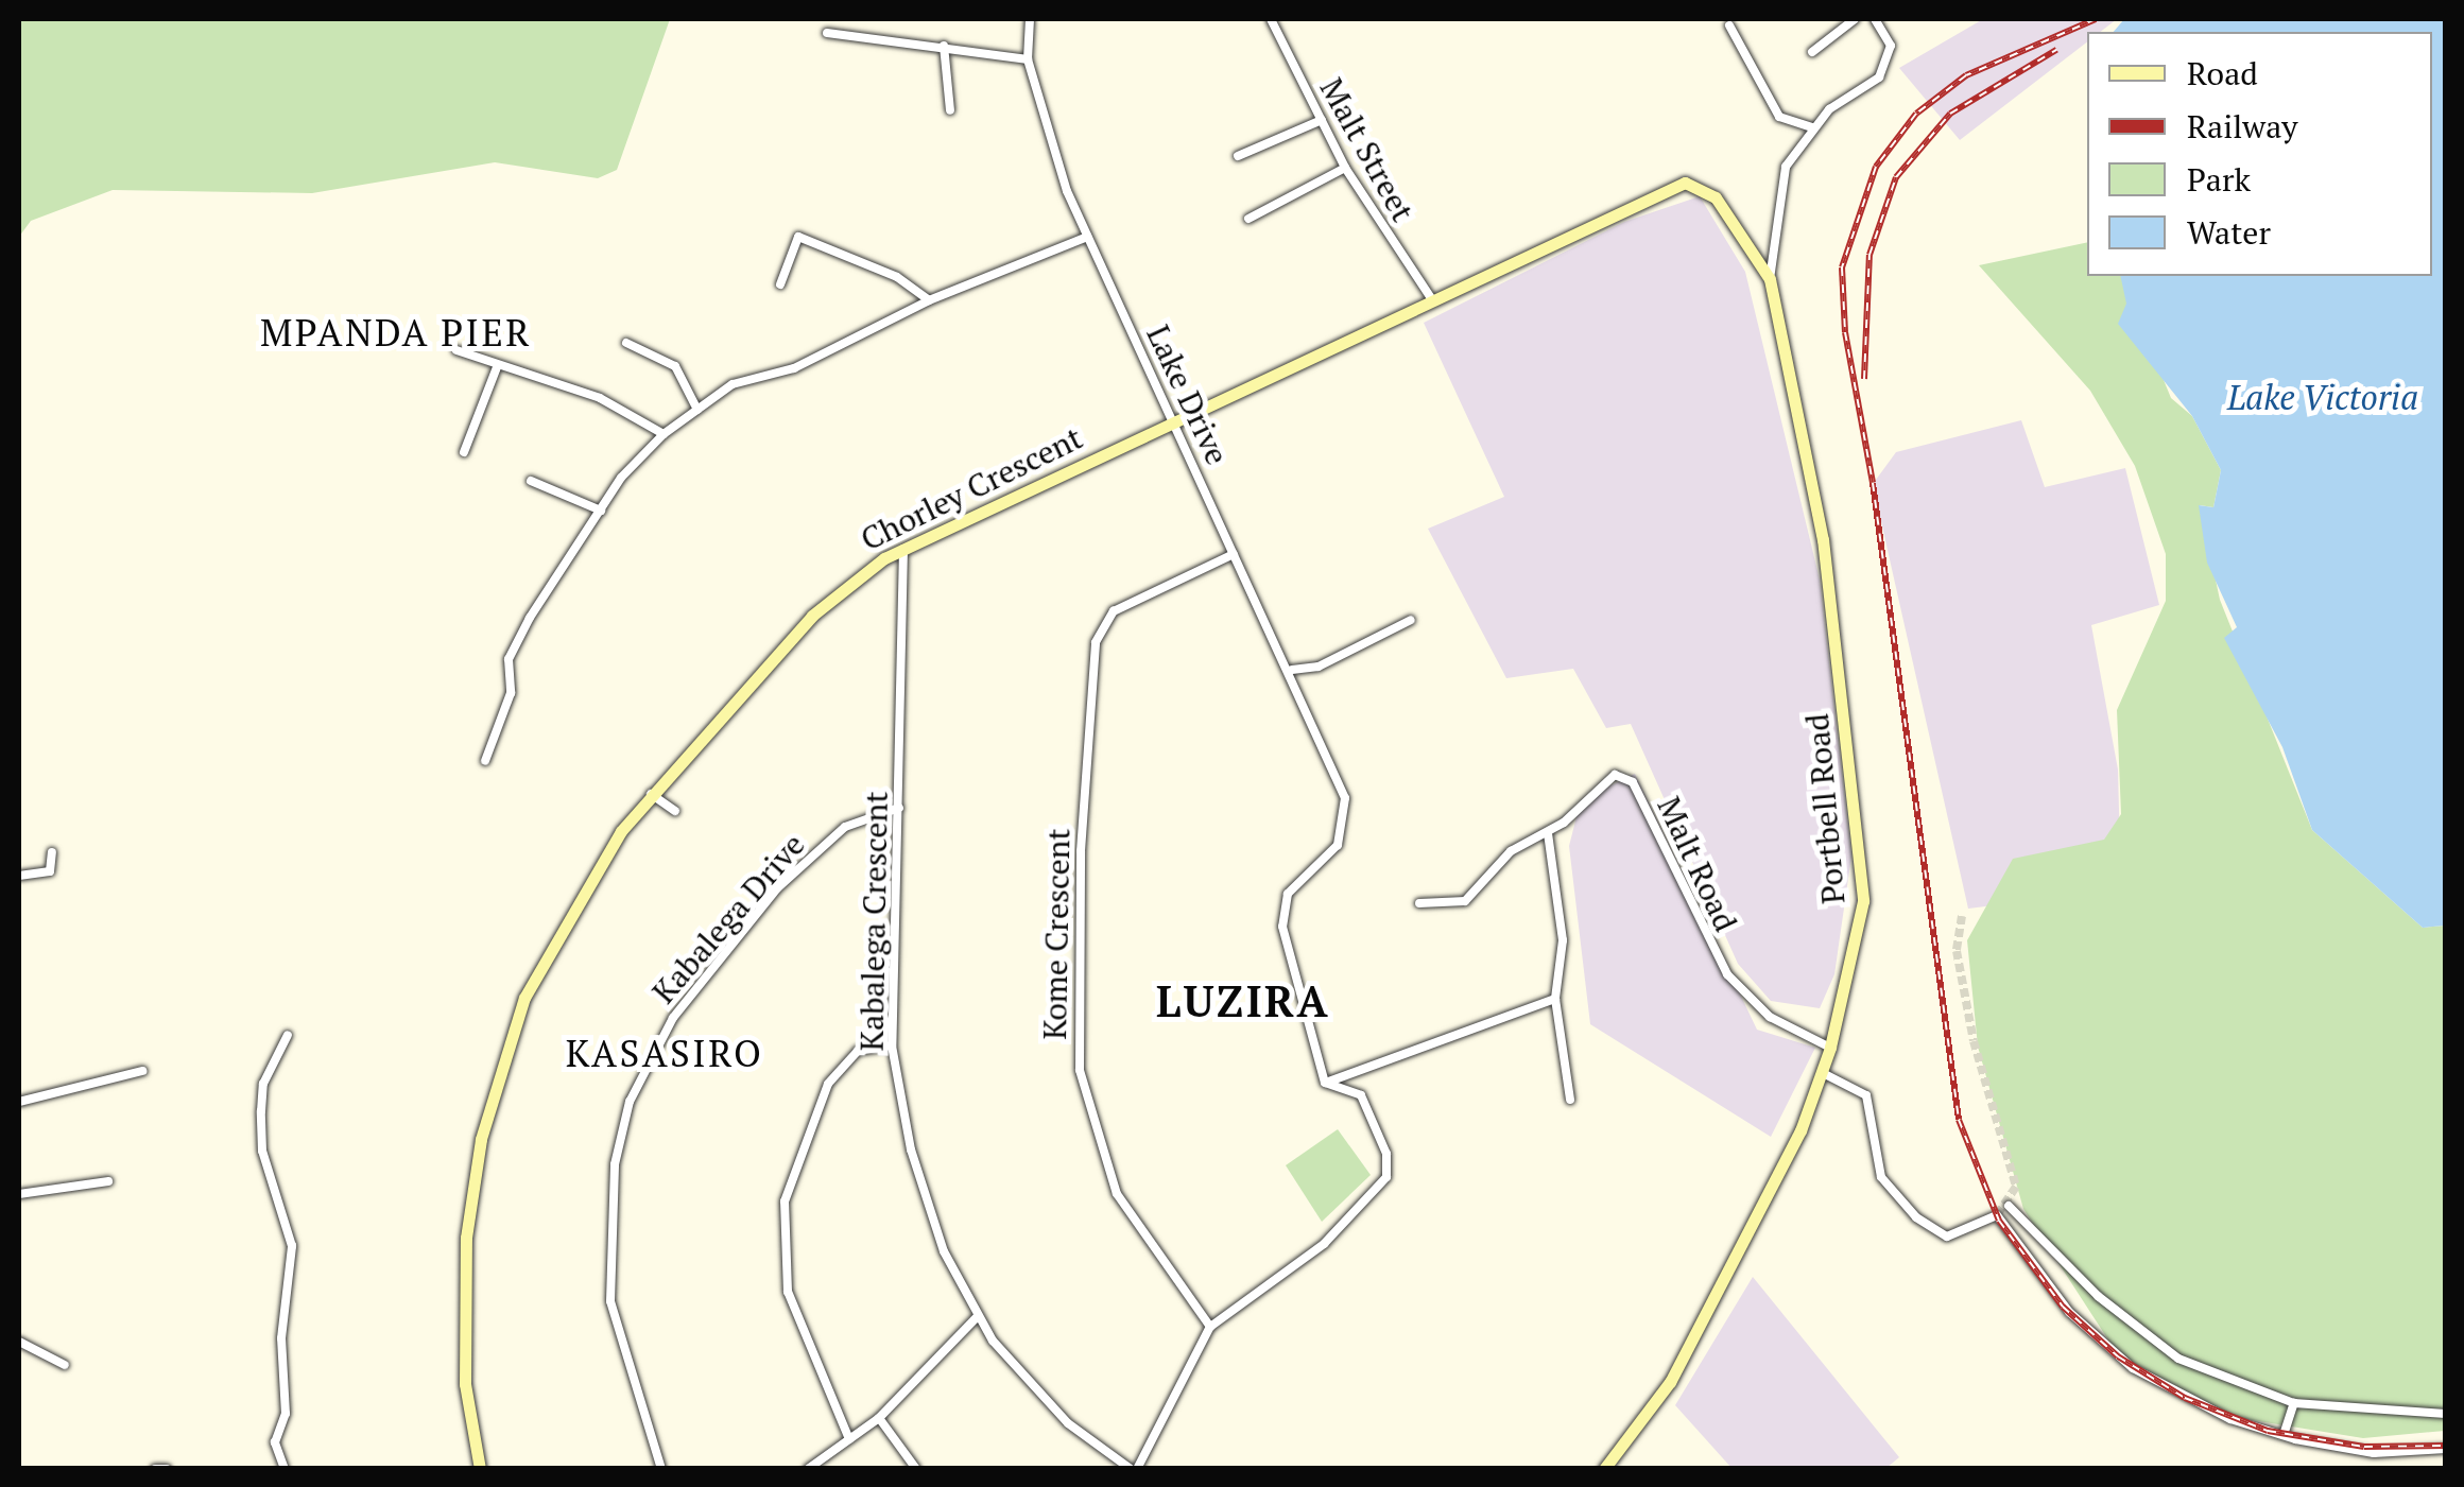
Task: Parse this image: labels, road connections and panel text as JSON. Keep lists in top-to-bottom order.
{
  "streets": {
    "main road": ["Chorley Crescent", "Portbell Road"],
    "street": [
      "Malt Street",
      "Lake Drive",
      "Malt Road",
      "Kabalega Drive",
      "Kabalega Crescent",
      "Kome Crescent"
    ]
  },
  "crossings": [
    ["Malt Street", "Chorley Crescent"],
    ["Lake Drive", "Chorley Crescent"],
    ["Lake Drive", "Kome Crescent"],
    ["Chorley Crescent", "Portbell Road"],
    ["Chorley Crescent", "Kabalega Crescent"],
    ["Portbell Road", "Malt Road"],
    ["Kabalega Drive", "Kabalega Crescent"]
  ],
  "districts": ["MPANDA PIER", "LUZIRA", "KASASIRO"],
  "water": ["Lake Victoria"],
  "legend": [
    "Road",
    "Railway",
    "Park",
    "Water"
  ]
}
